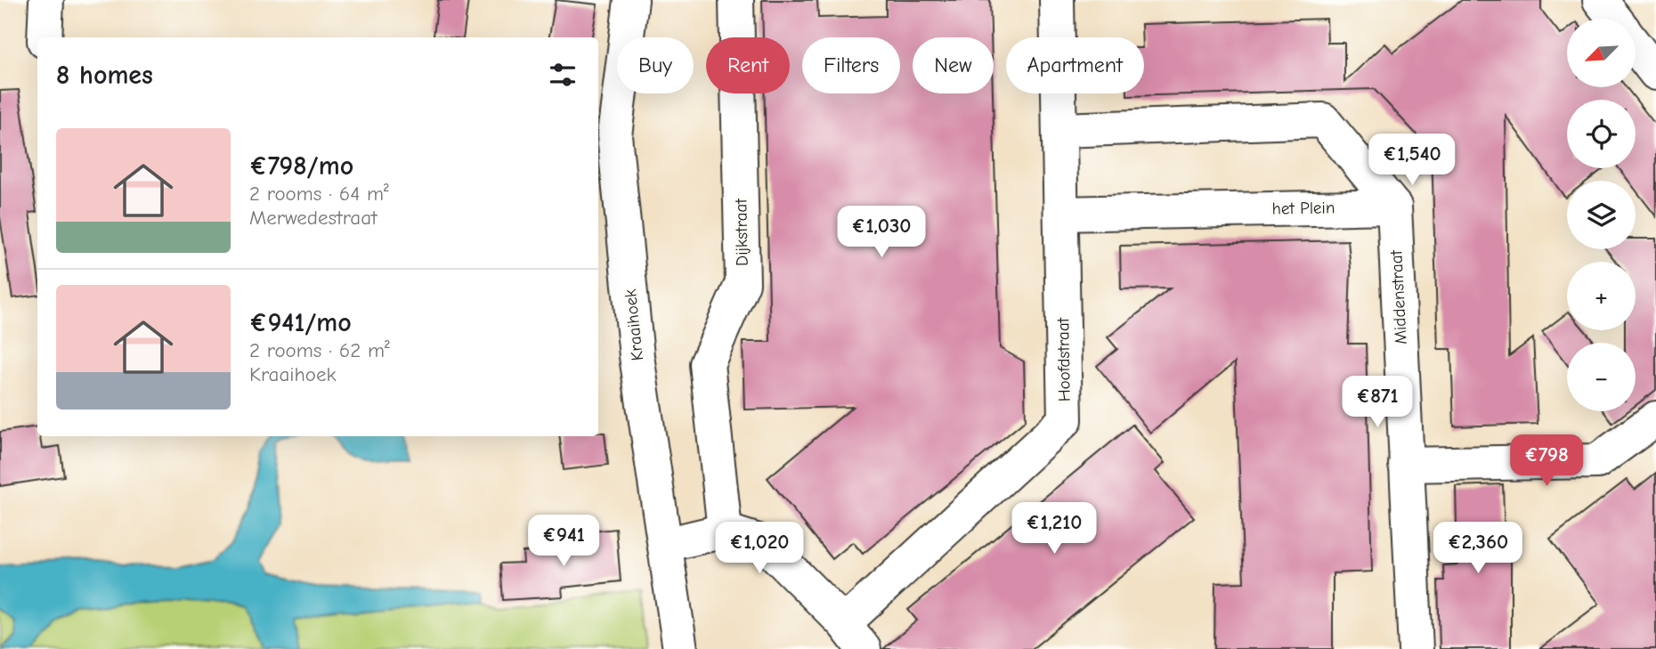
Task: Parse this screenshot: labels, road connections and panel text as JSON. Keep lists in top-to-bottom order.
{
  "streets": {
    "street": [
      "het Plein",
      "Dijkstraat",
      "Middenstraat",
      "Kraaihoek",
      "Hoofdstraat"
    ]
  },
  "crossings": [
    ["het Plein", "Middenstraat"],
    ["het Plein", "Hoofdstraat"]
  ],
  "north": "bottom left",
  "page": {
    "map_buttons": ["+", "−"],
    "chip": [
      "Buy",
      "Rent",
      "Filters",
      "New",
      "Apartment"
    ],
    "heading": "8 homes",
    "list": [
      {
        "name": "€798/mo",
        "note": "2 rooms · 64 m² · Merwedestraat"
      },
      {
        "name": "€941/mo",
        "note": "2 rooms · 62 m² · Kraaihoek"
      }
    ],
    "price": [
      "€1,540",
      "€1,030",
      "€871",
      "€798",
      "€1,210",
      "€941",
      "€1,020",
      "€2,360"
    ]
  }
}
